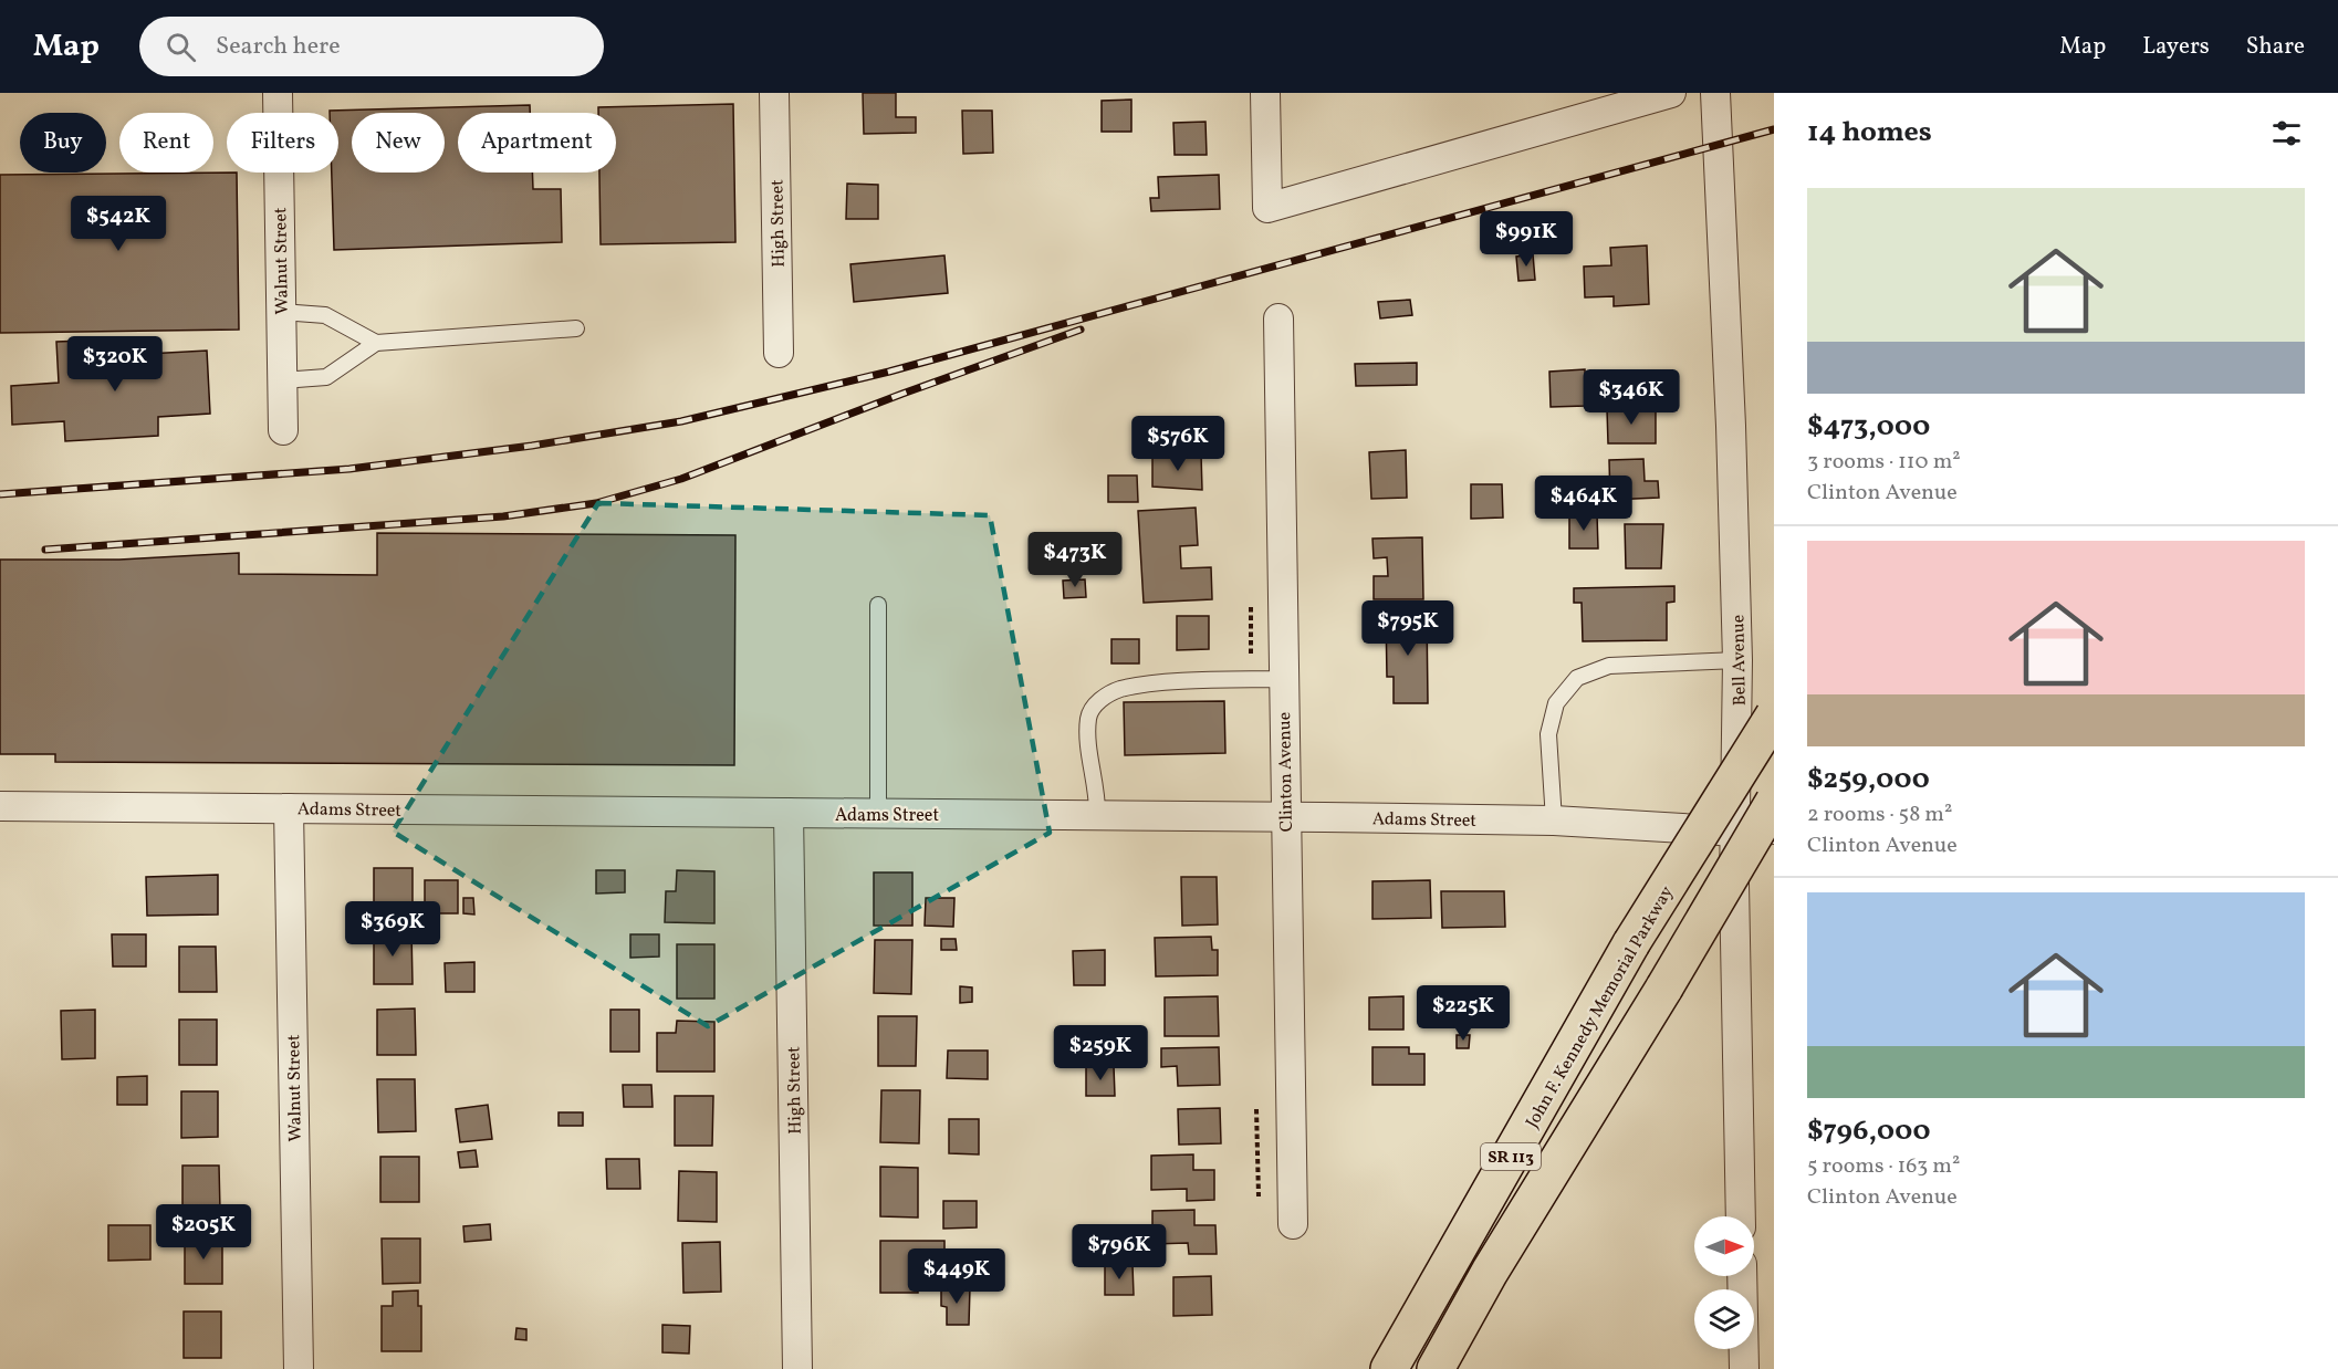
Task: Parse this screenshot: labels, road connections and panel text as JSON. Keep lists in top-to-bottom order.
{
  "streets": {
    "main road": ["John F. Kennedy Memorial Parkway", "SR 113"],
    "street": [
      "High Street",
      "Walnut Street",
      "Bell Avenue",
      "Clinton Avenue",
      "Adams Street"
    ]
  },
  "crossings": [
    ["High Street", "Adams Street"],
    ["Walnut Street", "Adams Street"],
    ["Bell Avenue", "Adams Street"],
    ["Clinton Avenue", "Adams Street"]
  ],
  "north": "right",
  "page": {
    "header": "Map",
    "search": "Search here",
    "nav": ["Map", "Layers", "Share"],
    "heading": "14 homes",
    "chip": [
      "Buy",
      "Rent",
      "Filters",
      "New",
      "Apartment"
    ],
    "list": [
      {
        "name": "$473,000",
        "note": "3 rooms · 110 m² · Clinton Avenue"
      },
      {
        "name": "$259,000",
        "note": "2 rooms · 58 m² · Clinton Avenue"
      },
      {
        "name": "$796,000",
        "note": "5 rooms · 163 m² · Clinton Avenue"
      }
    ],
    "price": [
      "$542K",
      "$991K",
      "$320K",
      "$346K",
      "$576K",
      "$464K",
      "$473K",
      "$795K",
      "$369K",
      "$225K",
      "$259K",
      "$205K",
      "$796K",
      "$449K"
    ]
  }
}
